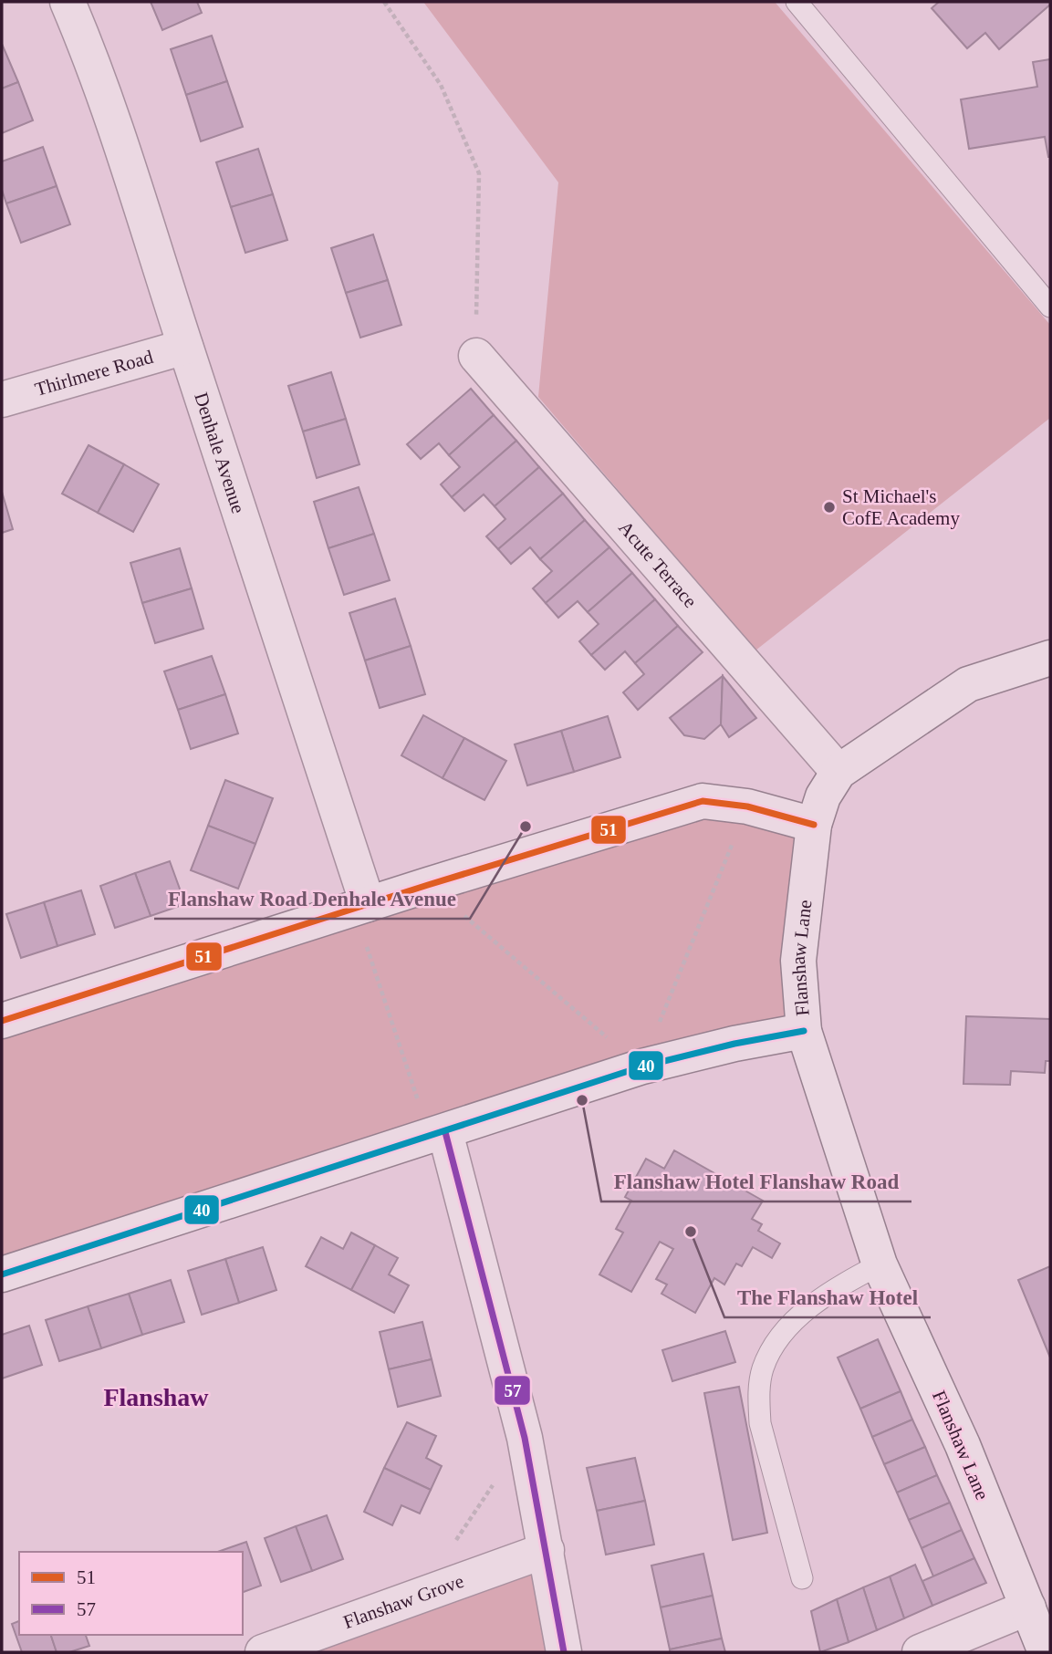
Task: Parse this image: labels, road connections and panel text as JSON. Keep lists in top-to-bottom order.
{
  "streets": {
    "street": [
      "Thirlmere Road",
      "Denhale Avenue",
      "Acute Terrace",
      "Flanshaw Lane",
      "Flanshaw Grove"
    ]
  },
  "crossings": [
    ["Thirlmere Road", "Denhale Avenue"],
    ["Acute Terrace", "Flanshaw Lane"]
  ],
  "districts": ["Flanshaw"],
  "places": [
    "St Michael's CofE Academy",
    "Flanshaw Road Denhale Avenue",
    "Flanshaw Hotel Flanshaw Road",
    "The Flanshaw Hotel"
  ],
  "lines": ["transit line 51", "transit line 40", "transit line 57"],
  "legend": ["51", "57"]
}
